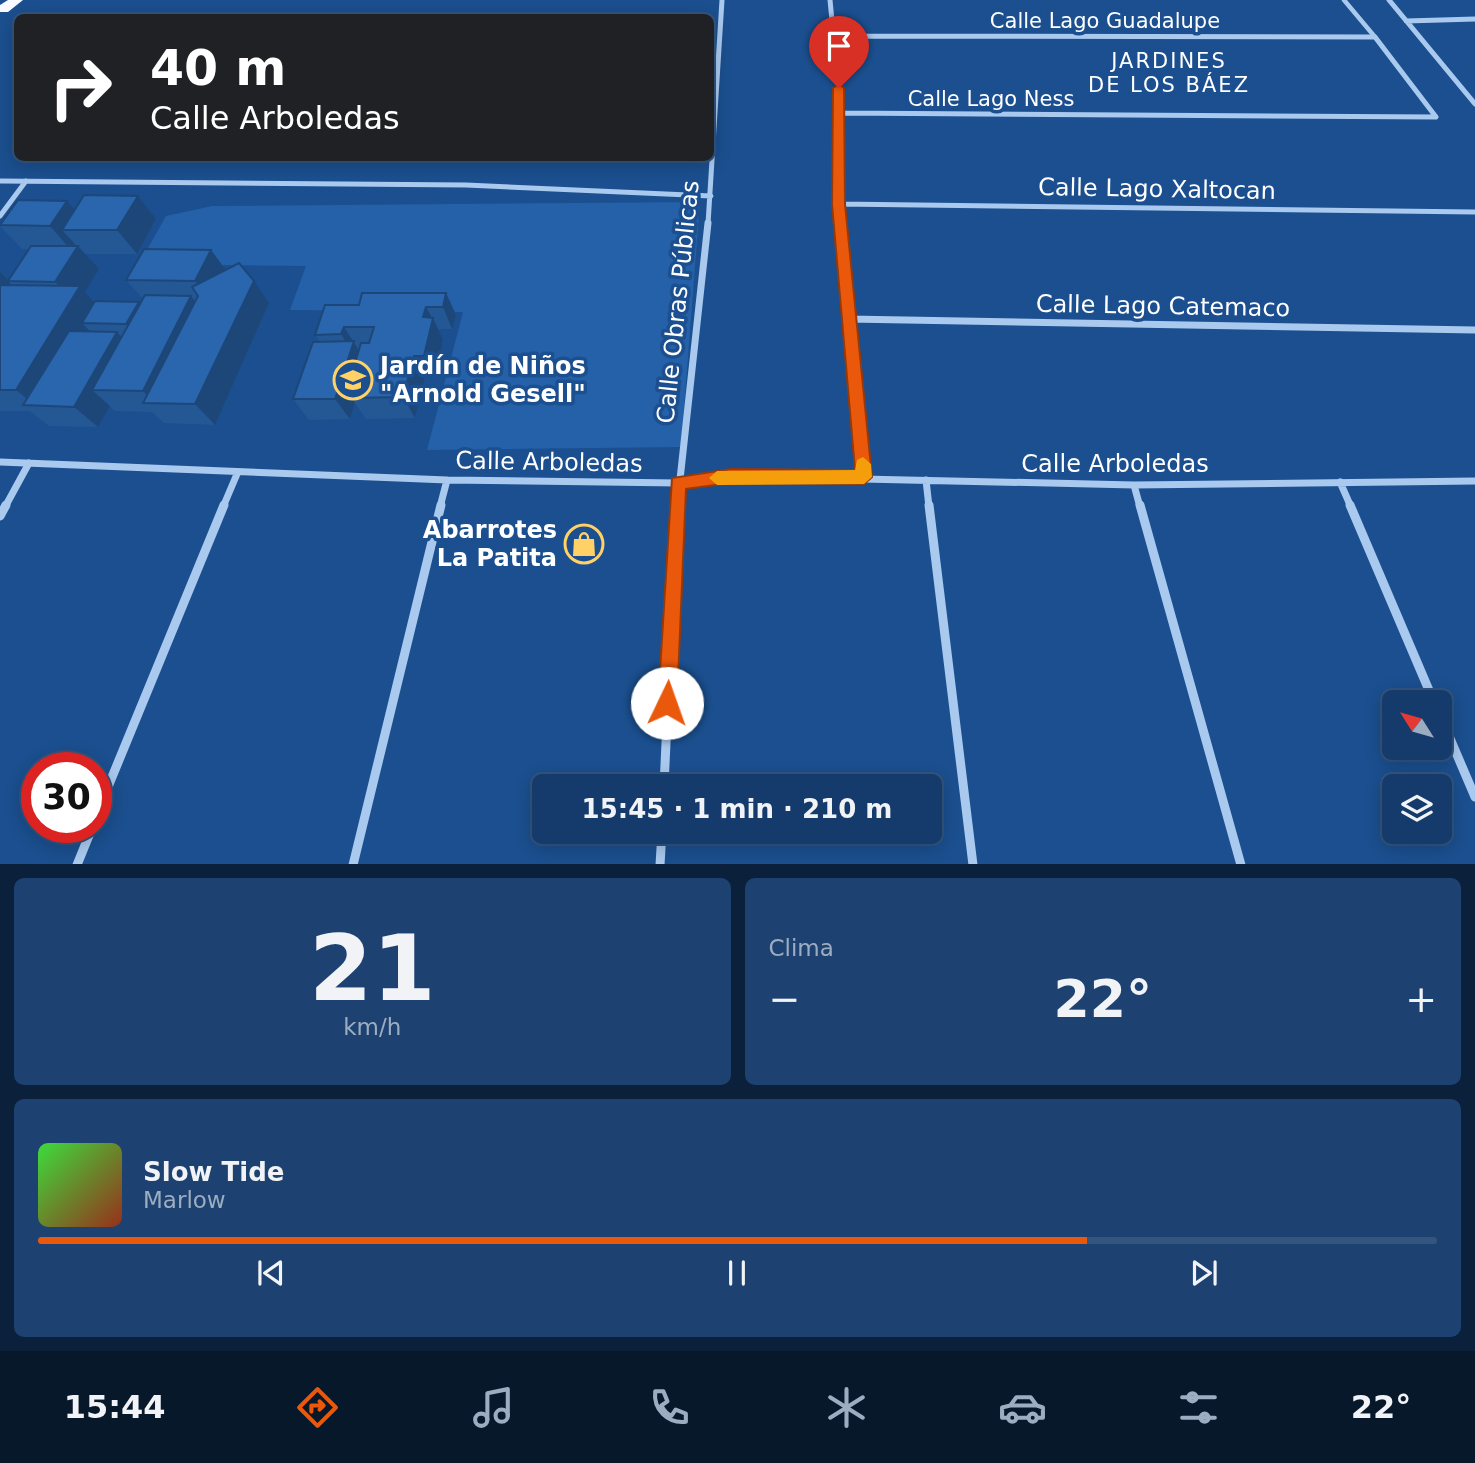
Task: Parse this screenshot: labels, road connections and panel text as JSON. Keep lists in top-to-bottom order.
{
  "streets": {
    "street": [
      "Calle Lago Guadalupe",
      "Calle Lago Ness",
      "Calle Lago Xaltocan",
      "Calle Obras Públicas",
      "Calle Lago Catemaco",
      "Calle Arboledas"
    ]
  },
  "crossings": [
    ["Calle Lago Guadalupe", "Calle Lago Ness"],
    ["Calle Obras Públicas", "Calle Arboledas"]
  ],
  "districts": ["JARDINES DE LOS BÁEZ"],
  "places": {
    "school or university": ["Jardín de Niños \"Arnold Gesell\""],
    "shop": ["Abarrotes La Patita"]
  },
  "north": "top left",
  "page": {
    "turn": ["40 m", "Calle Arboledas"],
    "limit": "30",
    "trip": "15:45 · 1 min · 210 m",
    "tile": [
      ["21", "km/h"],
      "Clima"
    ],
    "heat": ["−", "22°", "+"],
    "song": ["Slow Tide", "Marlow"],
    "tabs": ["15:44", "22°"]
  }
}
